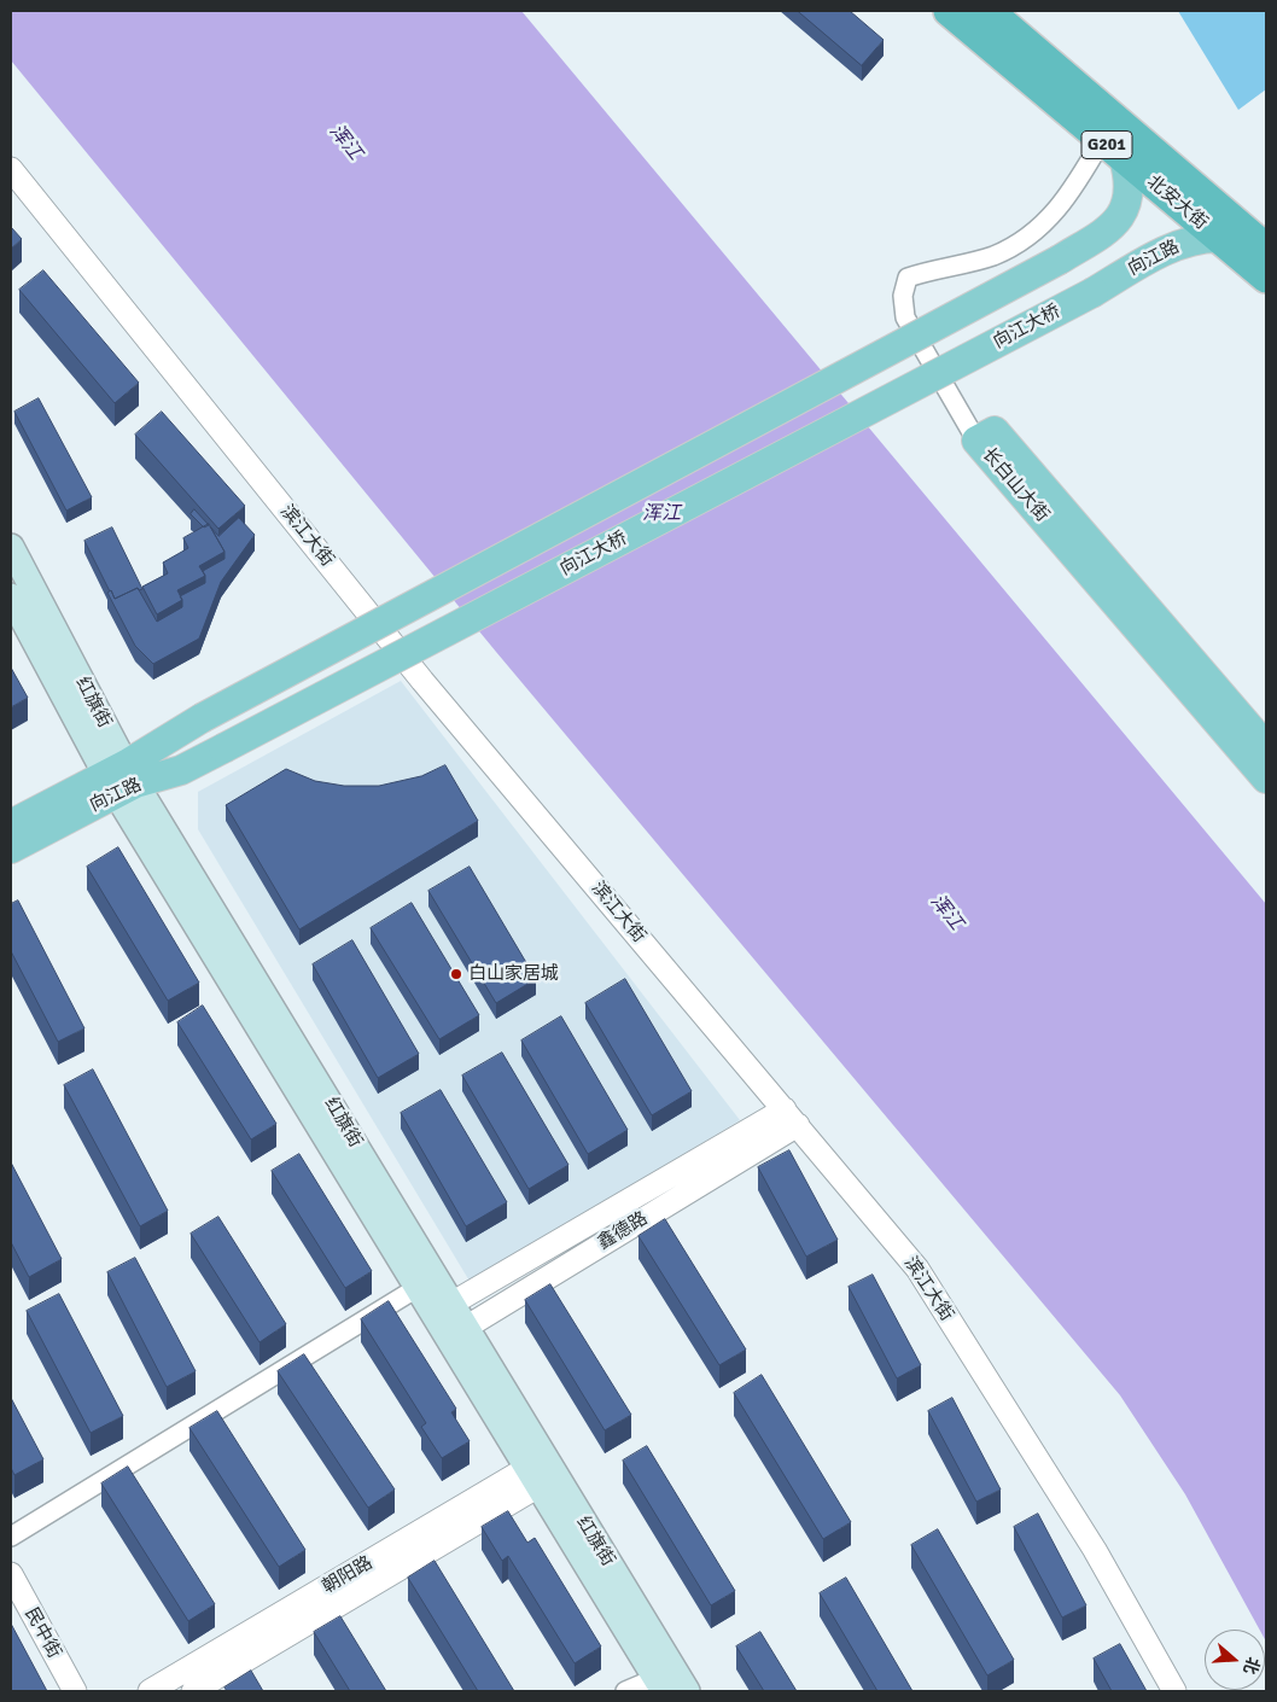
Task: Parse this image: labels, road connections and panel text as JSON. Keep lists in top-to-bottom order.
{
  "streets": {
    "highway": ["G201", "北安大街"],
    "main road": [
      "向江路",
      "向江大桥",
      "长白山大街",
      "红旗街"
    ],
    "street": [
      "滨江大街",
      "鑫德路",
      "朝阳路",
      "民中街"
    ]
  },
  "crossings": [
    ["北安大街", "向江路"],
    ["向江路", "向江大桥"],
    ["向江路", "红旗街"],
    ["滨江大街", "鑫德路"],
    ["红旗街", "鑫德路"],
    ["红旗街", "朝阳路"]
  ],
  "water": ["浑江"],
  "places": ["白山家居城"],
  "north": "right"
}
